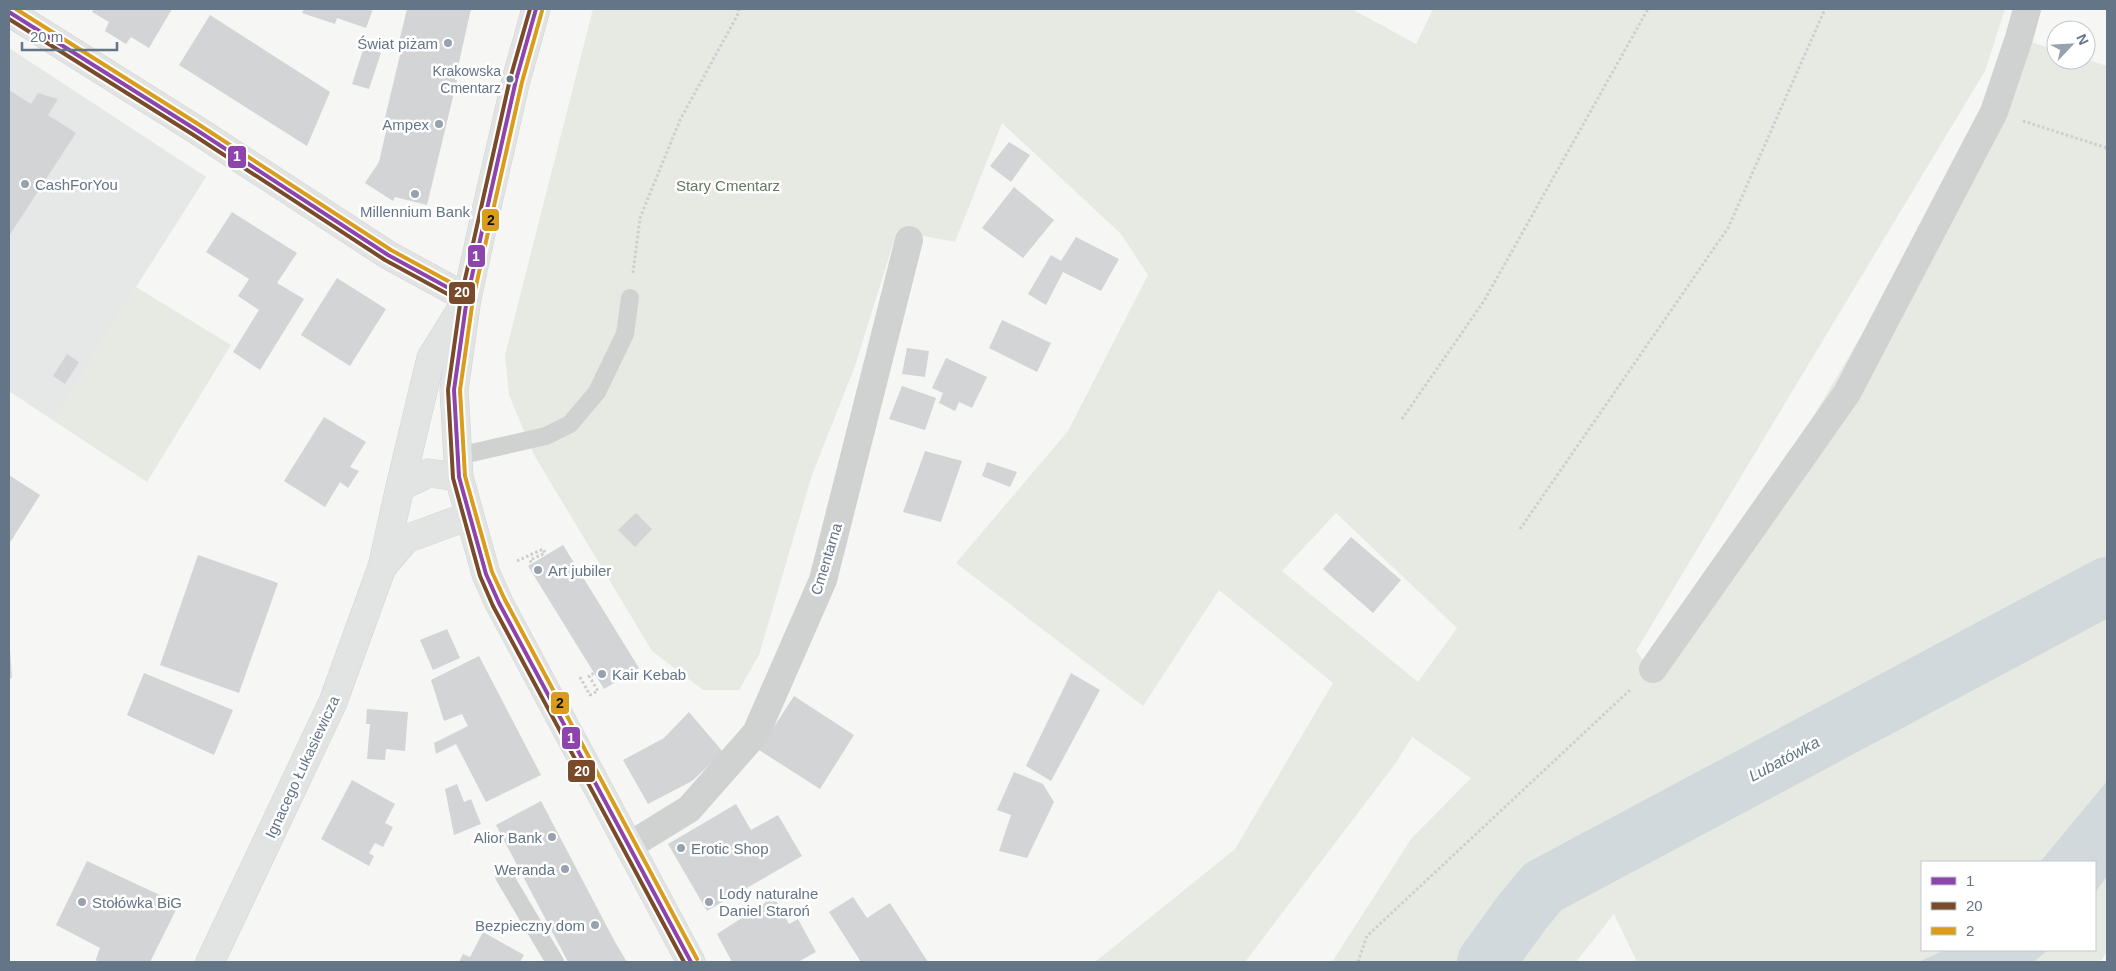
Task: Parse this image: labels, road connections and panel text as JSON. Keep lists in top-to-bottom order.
{
  "streets": {
    "street": ["Cmentarna", "Ignacego Łukasiewicza"]
  },
  "water": ["Lubatówka"],
  "parks": ["Stary Cmentarz"],
  "places": [
    "Świat piżam",
    "Krakowska Cmentarz",
    "Ampex",
    "CashForYou",
    "Millennium Bank",
    "Art jubiler",
    "Kair Kebab",
    "Alior Bank",
    "Erotic Shop",
    "Weranda",
    "Stołówka BiG",
    "Lody naturalne Daniel Staroń",
    "Bezpieczny dom"
  ],
  "lines": ["transit line 1", "transit line 20", "transit line 2"],
  "legend": ["1", "20", "2"],
  "scale_bar": "20 m",
  "north": "top right"
}
